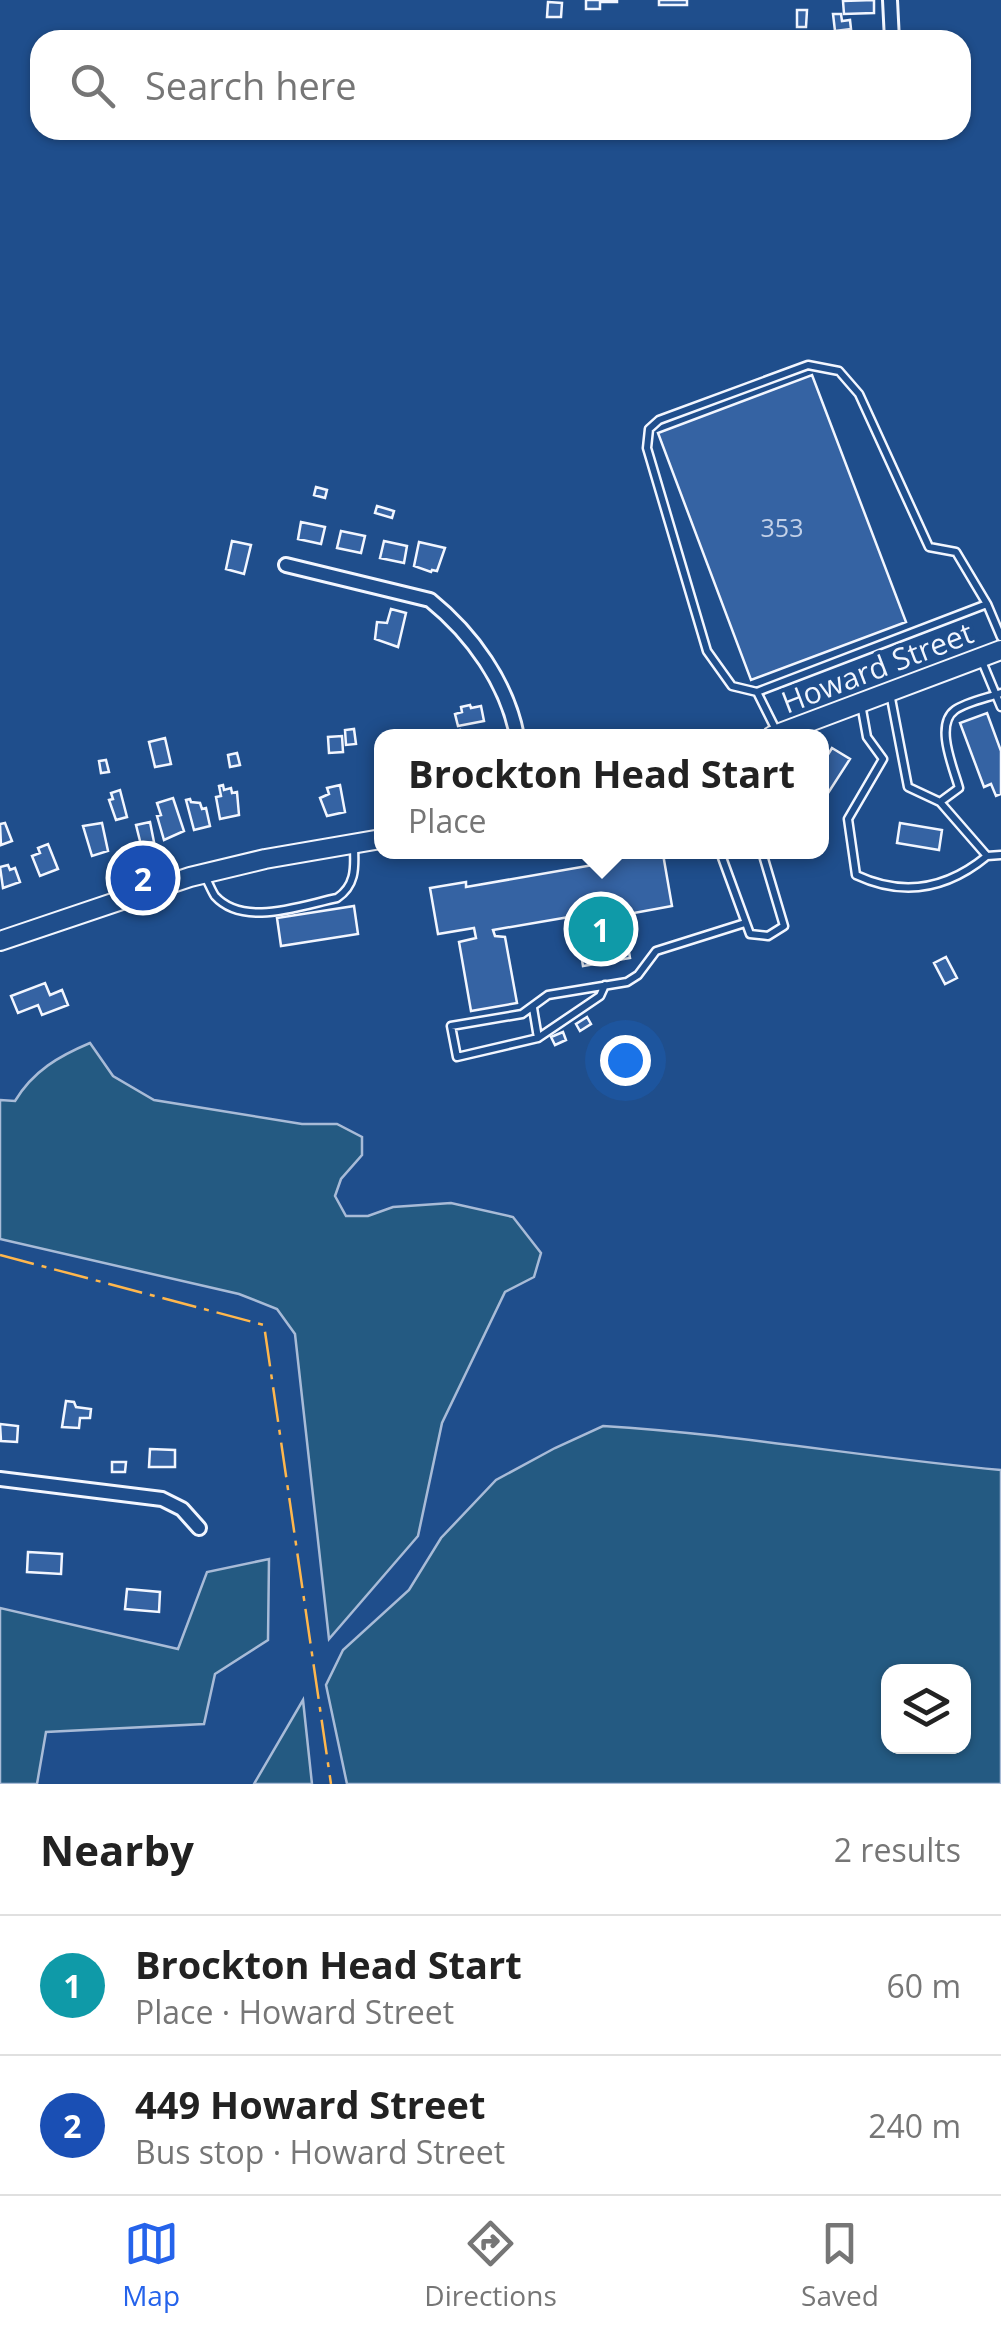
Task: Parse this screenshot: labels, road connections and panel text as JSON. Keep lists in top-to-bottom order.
{
  "streets": {
    "main road": ["Howard Street"]
  },
  "house_numbers": ["353"],
  "page": {
    "search": "Search here",
    "popup": ["Brockton Head Start", "Place"],
    "pins": ["2", "1"],
    "heading": ["Nearby", "2 results"],
    "list": [
      {
        "mark": "1",
        "name": "Brockton Head Start",
        "note": "Place · Howard Street",
        "value": "60 m"
      },
      {
        "mark": "2",
        "name": "449 Howard Street",
        "note": "Bus stop · Howard Street",
        "value": "240 m"
      }
    ],
    "nav": ["Map", "Directions", "Saved"]
  }
}
